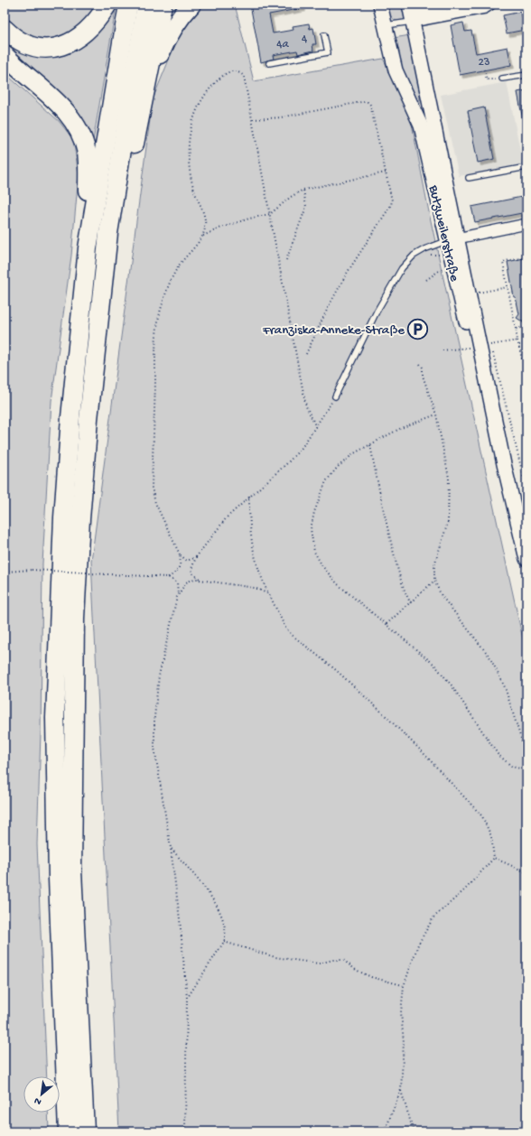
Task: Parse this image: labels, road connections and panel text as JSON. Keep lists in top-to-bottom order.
{
  "streets": {
    "main road": ["Butzweilerstraße"]
  },
  "places": {
    "parking": ["Franziska-Anneke-Straße"]
  },
  "house_numbers": ["4", "4a", "23"],
  "north": "bottom left"
}
